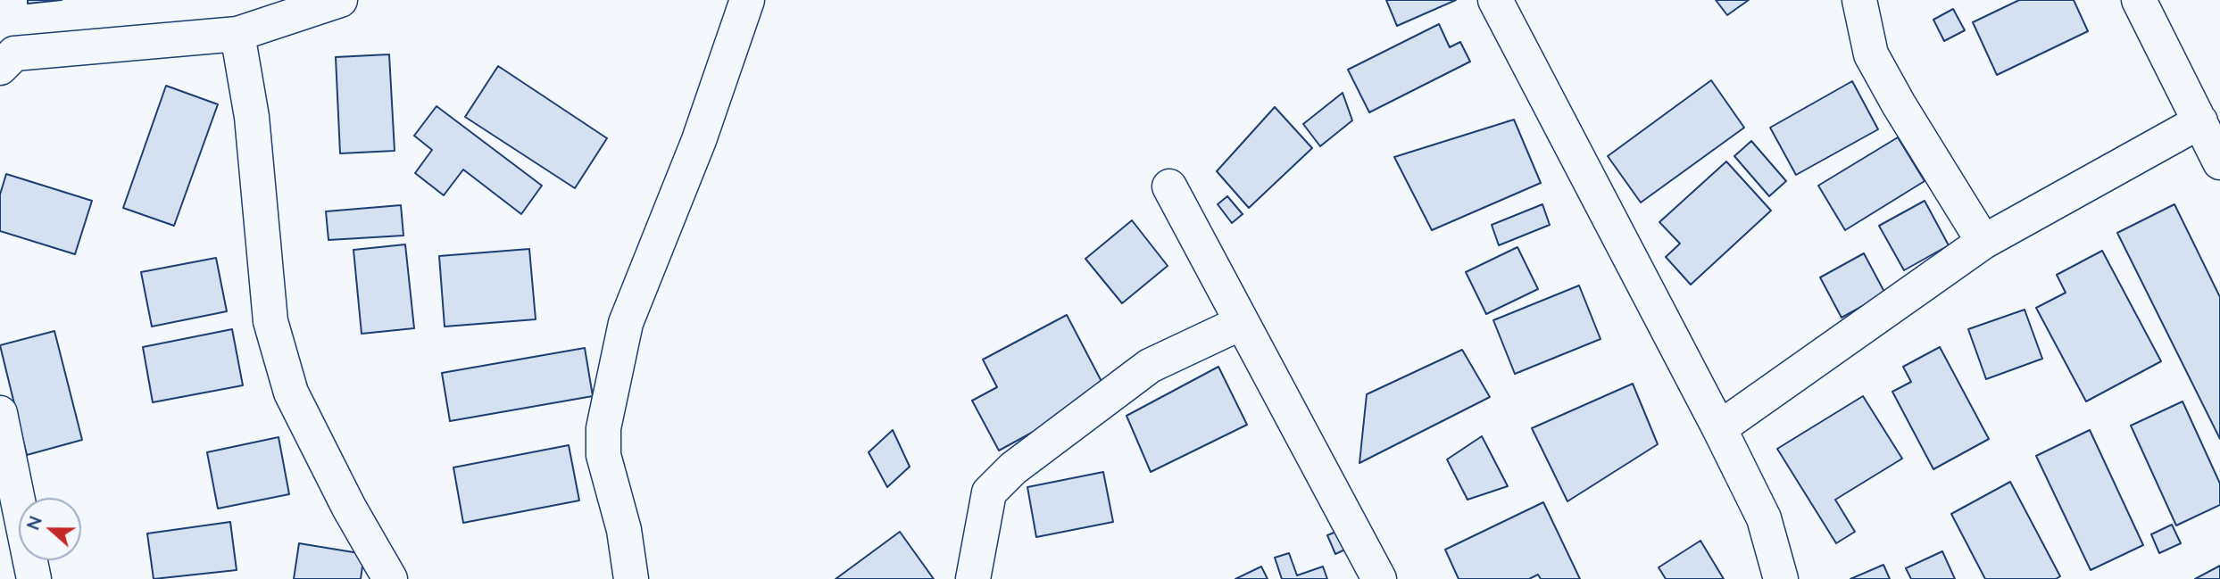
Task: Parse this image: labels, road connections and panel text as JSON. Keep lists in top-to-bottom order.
{
  "north": "left"
}
